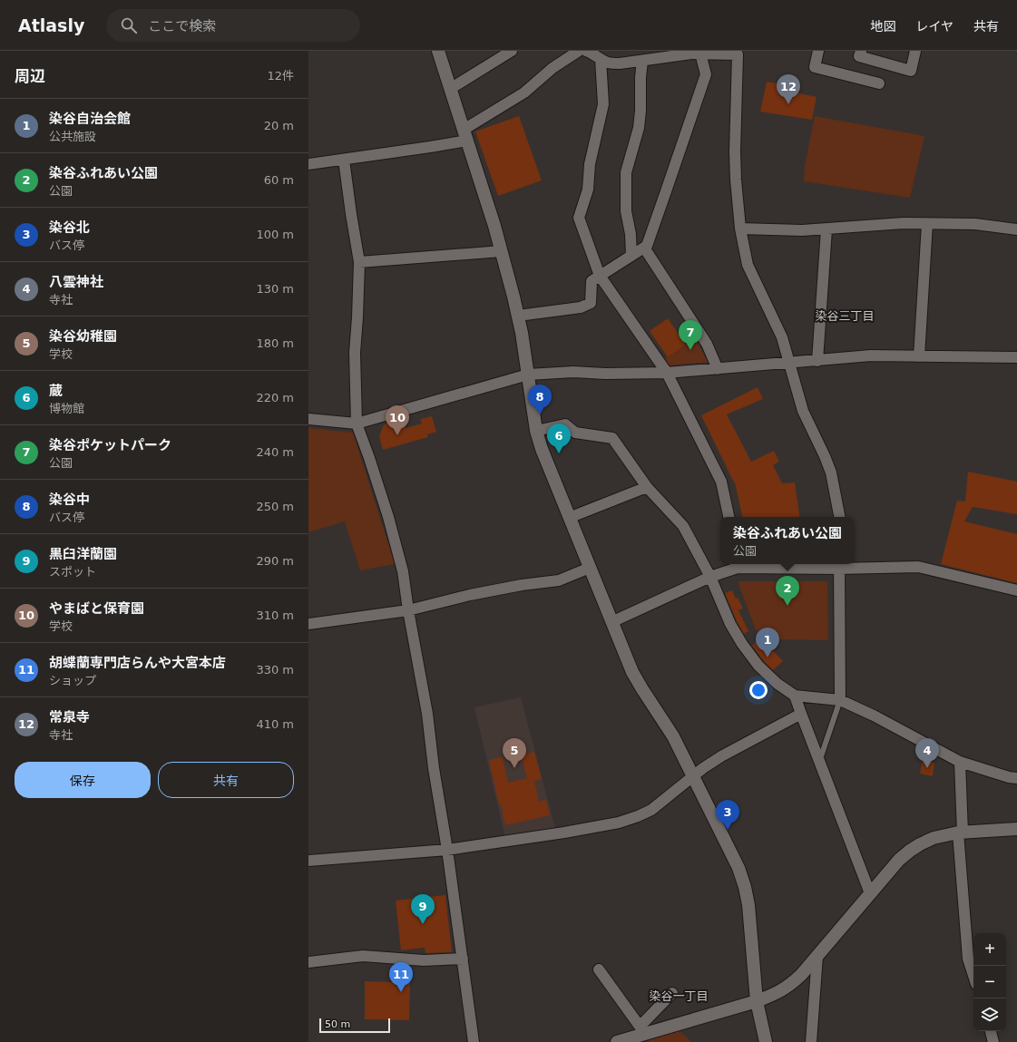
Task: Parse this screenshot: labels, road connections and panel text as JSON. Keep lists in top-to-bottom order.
{
  "districts": ["染谷三丁目", "染谷一丁目"],
  "scale_bar": "50 m",
  "page": {
    "header": "Atlasly",
    "search": "ここで検索",
    "nav": ["地図", "レイヤ", "共有"],
    "heading": ["周辺", "12件"],
    "pins": [
      "12",
      "7",
      "8",
      "10",
      "6",
      "2",
      "1",
      "4",
      "5",
      "3",
      "9",
      "11"
    ],
    "list": [
      {
        "mark": "1",
        "name": "染谷自治会館",
        "note": "公共施設",
        "value": "20 m"
      },
      {
        "mark": "2",
        "name": "染谷ふれあい公園",
        "note": "公園",
        "value": "60 m"
      },
      {
        "mark": "3",
        "name": "染谷北",
        "note": "バス停",
        "value": "100 m"
      },
      {
        "mark": "4",
        "name": "八雲神社",
        "note": "寺社",
        "value": "130 m"
      },
      {
        "mark": "5",
        "name": "染谷幼稚園",
        "note": "学校",
        "value": "180 m"
      },
      {
        "mark": "6",
        "name": "蔵",
        "note": "博物館",
        "value": "220 m"
      },
      {
        "mark": "7",
        "name": "染谷ポケットパーク",
        "note": "公園",
        "value": "240 m"
      },
      {
        "mark": "8",
        "name": "染谷中",
        "note": "バス停",
        "value": "250 m"
      },
      {
        "mark": "9",
        "name": "黒臼洋蘭園",
        "note": "スポット",
        "value": "290 m"
      },
      {
        "mark": "10",
        "name": "やまばと保育園",
        "note": "学校",
        "value": "310 m"
      },
      {
        "mark": "11",
        "name": "胡蝶蘭専門店らんや大宮本店",
        "note": "ショップ",
        "value": "330 m"
      },
      {
        "mark": "12",
        "name": "常泉寺",
        "note": "寺社",
        "value": "410 m"
      }
    ],
    "popup": ["染谷ふれあい公園", "公園"],
    "buttons": ["保存", "共有"],
    "map_buttons": ["+", "−"],
    "scale": "50 m"
  }
}
